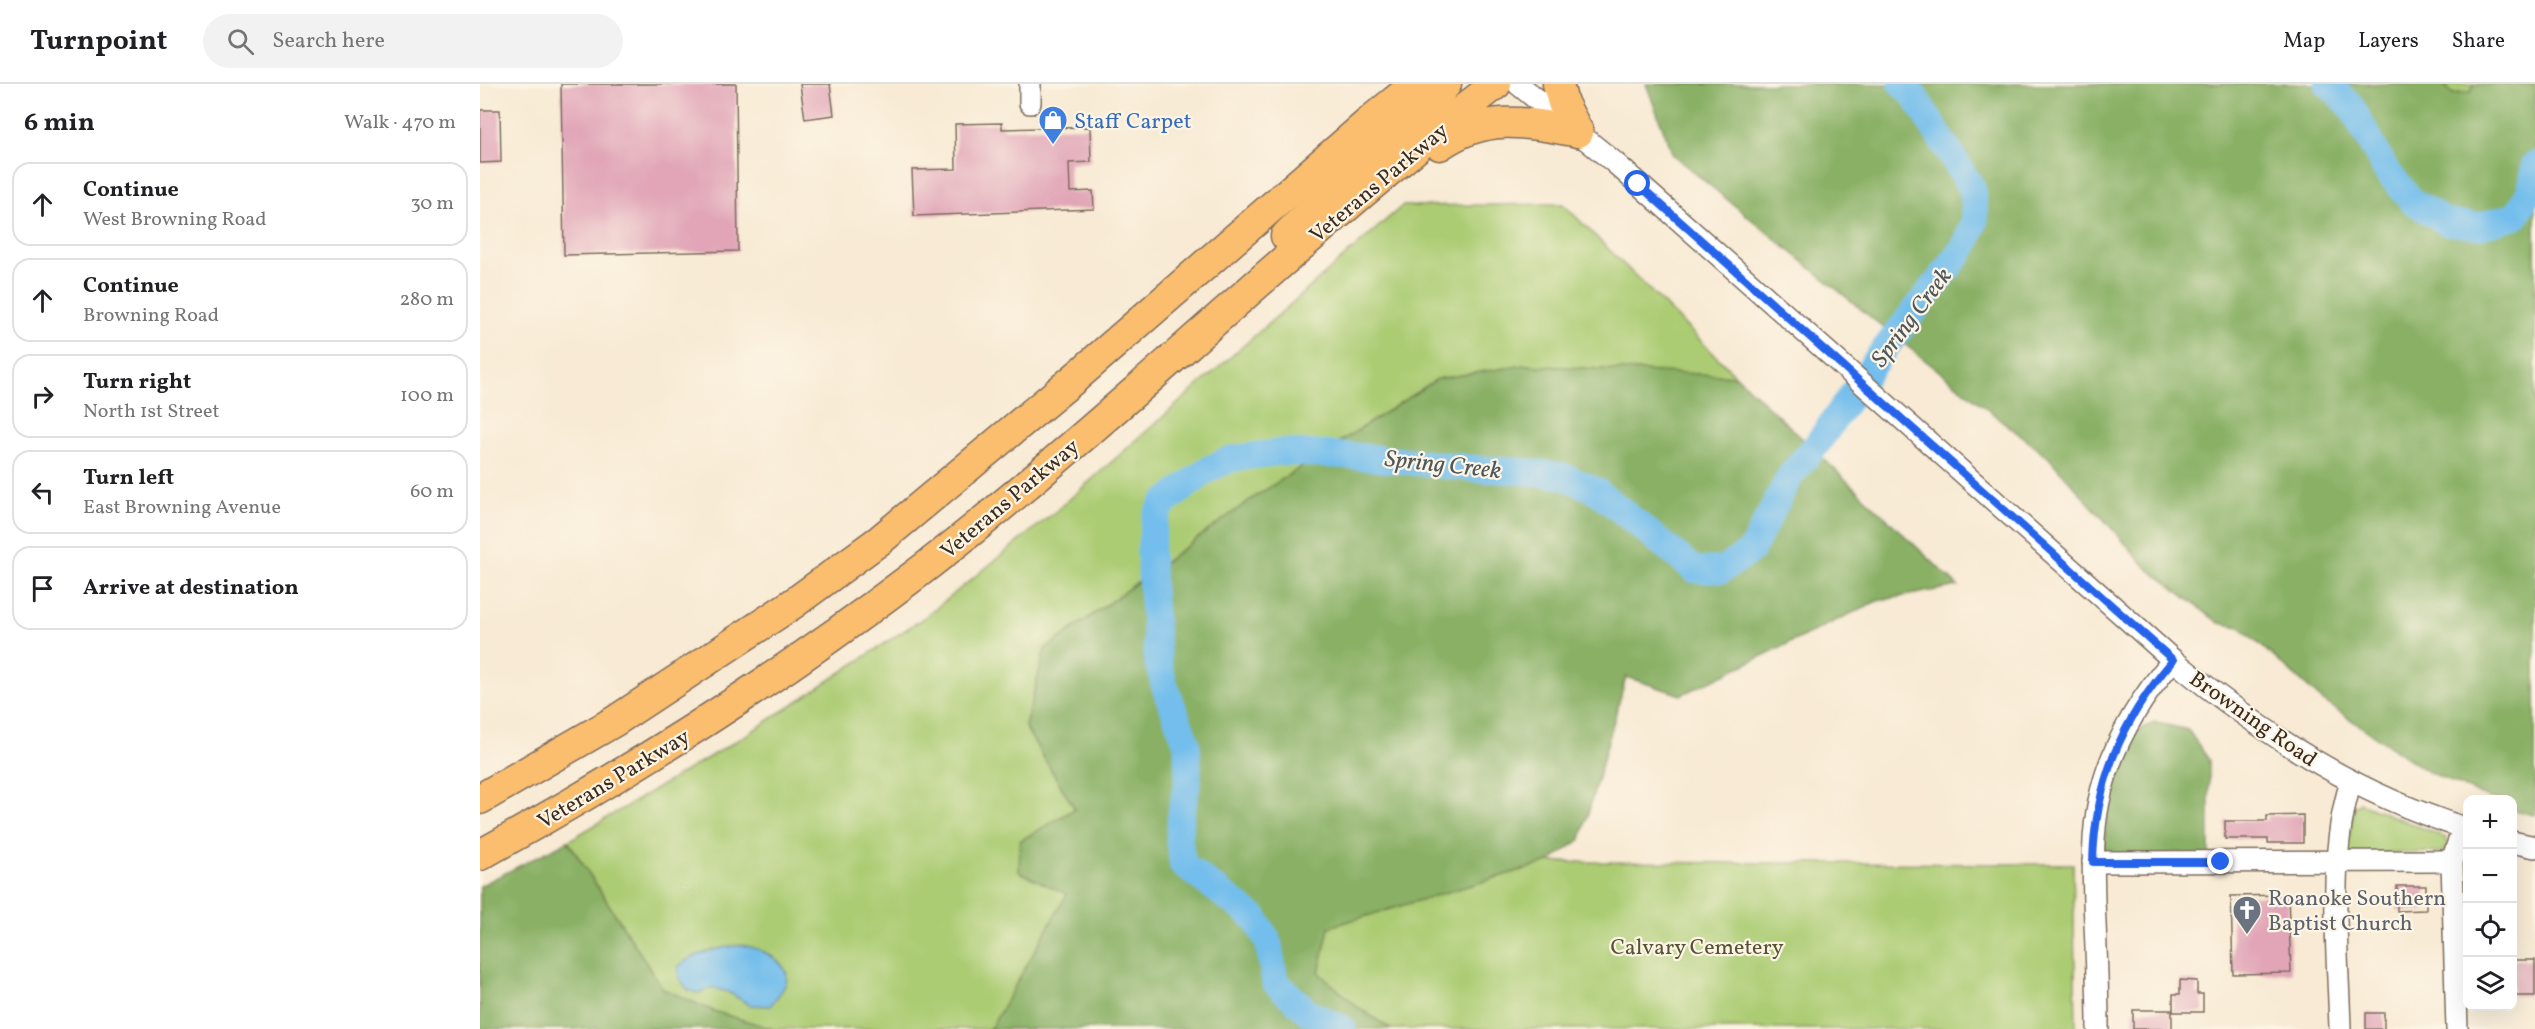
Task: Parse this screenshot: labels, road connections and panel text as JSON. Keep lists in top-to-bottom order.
{
  "streets": {
    "highway": ["Veterans Parkway"],
    "street": ["Browning Road"]
  },
  "water": ["Spring Creek"],
  "parks": ["Calvary Cemetery"],
  "places": {
    "shop": ["Staff Carpet"],
    "church": ["Roanoke Southern Baptist Church"]
  },
  "page": {
    "header": "Turnpoint",
    "search": "Search here",
    "nav": ["Map", "Layers", "Share"],
    "heading": ["6 min", "Walk · 470 m"],
    "list": [
      ["Continue", "West Browning Road", "30 m"],
      ["Continue", "Browning Road", "280 m"],
      ["Turn right", "North 1st Street", "100 m"],
      ["Turn left", "East Browning Avenue", "60 m"],
      "Arrive at destination"
    ],
    "map_buttons": ["+", "−"]
  }
}
